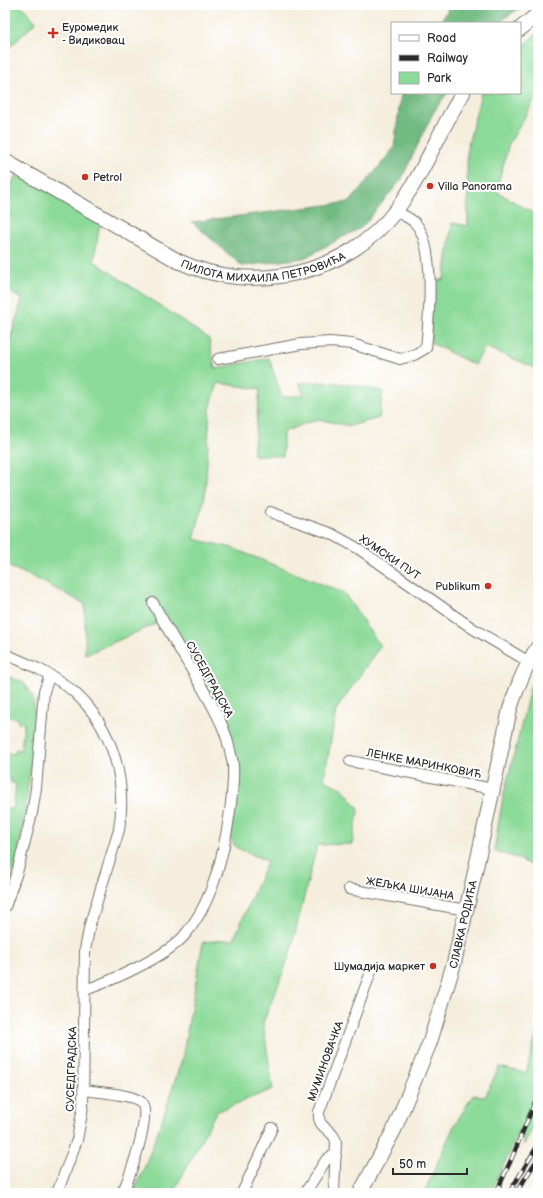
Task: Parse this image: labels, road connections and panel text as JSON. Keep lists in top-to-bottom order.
{
  "streets": {
    "main road": ["ПИЛОТА МИХАИЛА ПЕТРОВИЋА", "СЛАВКА РОДИЋА"],
    "street": [
      "ХУМСКИ ПУТ",
      "СУСЕДГРАДСКА",
      "ЛЕНКЕ МАРИНКОВИЋ",
      "ЖЕЉКА ШИЈАНА",
      "МУМИНОВАЧКА"
    ]
  },
  "crossings": [
    ["ХУМСКИ ПУТ", "СЛАВКА РОДИЋА"],
    ["ЛЕНКЕ МАРИНКОВИЋ", "СЛАВКА РОДИЋА"],
    ["ЖЕЉКА ШИЈАНА", "СЛАВКА РОДИЋА"]
  ],
  "places": {
    "health": ["Еуромедик - Видиковац"],
    "other": [
      "Petrol",
      "Villa Panorama",
      "Publikum",
      "Шумадија маркет"
    ]
  },
  "legend": ["Road", "Railway", "Park"],
  "scale_bar": "50 m"
}
